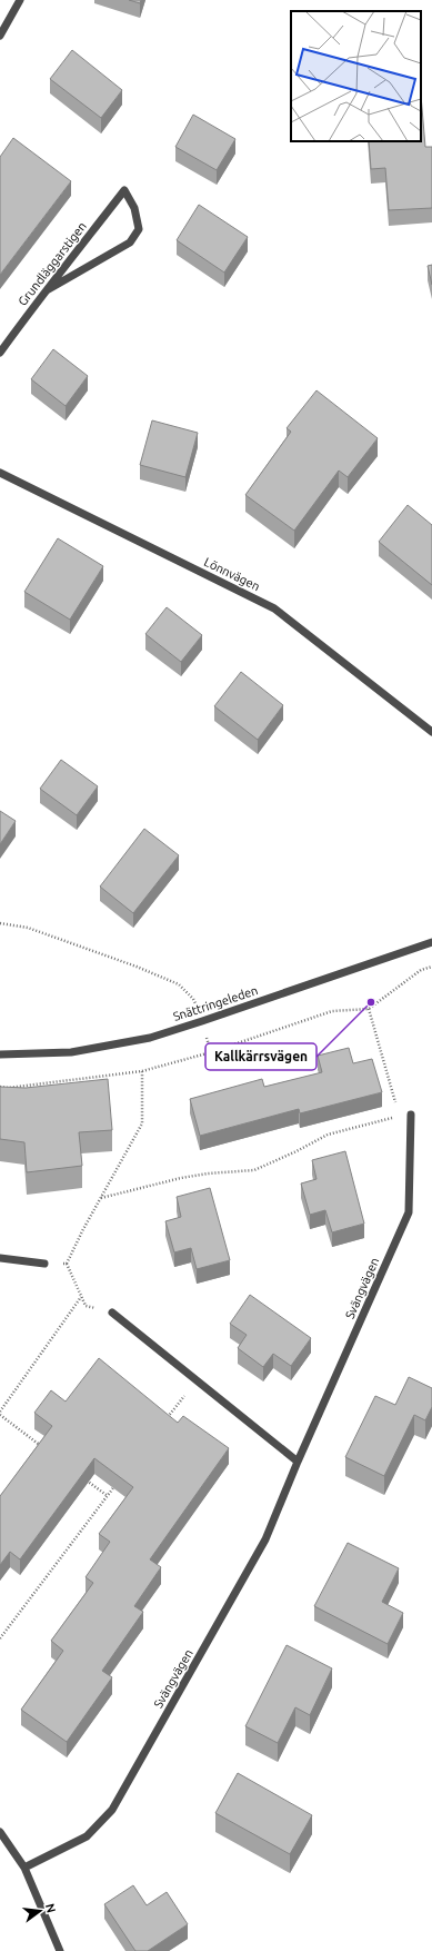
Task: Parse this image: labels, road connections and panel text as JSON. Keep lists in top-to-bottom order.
{
  "streets": {
    "street": [
      "Grundläggarstigen",
      "Lönnvägen",
      "Snättringeleden",
      "Svängvägen"
    ]
  },
  "places": ["Kallkärrsvägen"],
  "north": "right"
}
